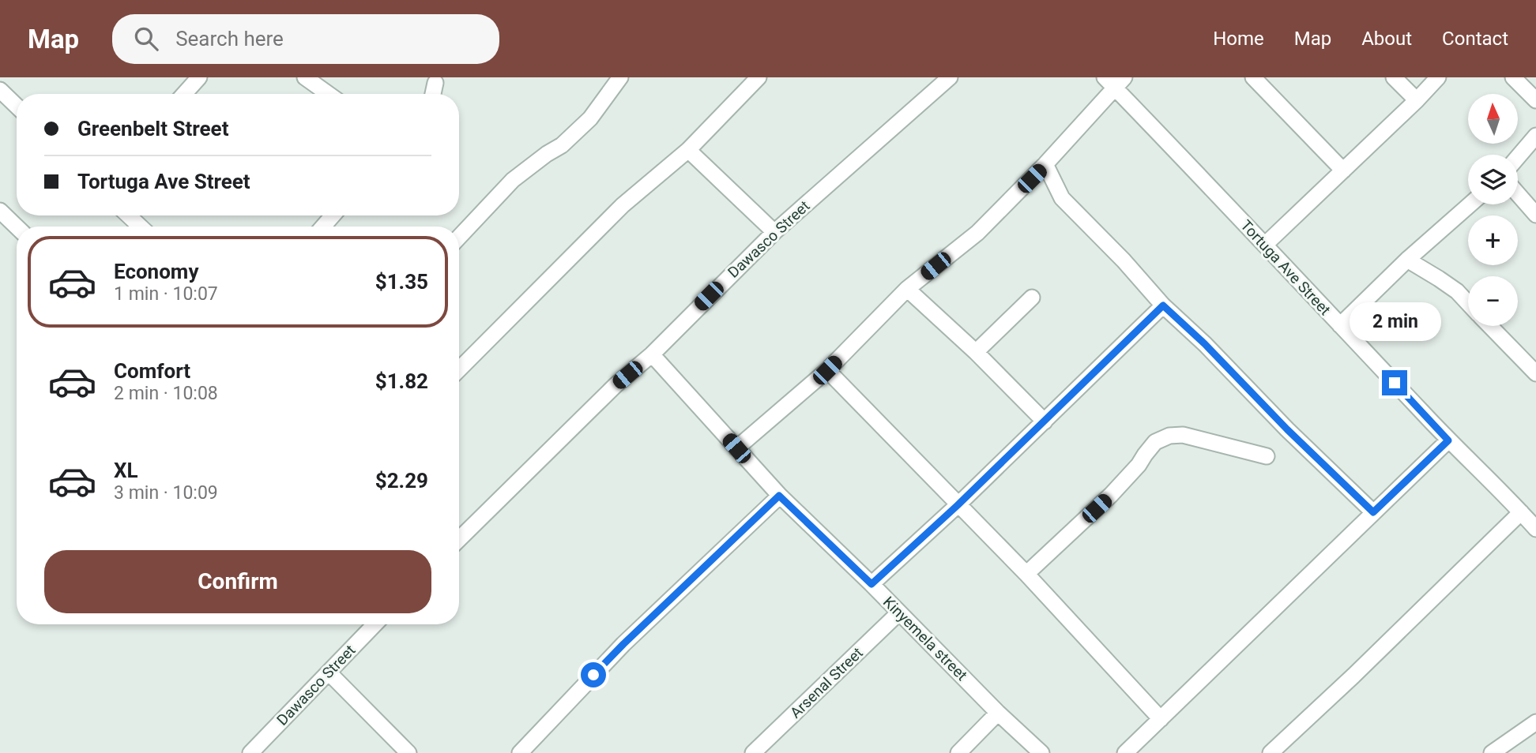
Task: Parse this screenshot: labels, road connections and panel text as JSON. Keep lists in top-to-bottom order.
{
  "streets": {
    "street": [
      "Dawasco Street",
      "Tortuga Ave Street",
      "Kinyemela street",
      "Arsenal Street"
    ]
  },
  "crossings": [
    ["Dawasco Street", "Kinyemela street"],
    ["Kinyemela street", "Arsenal Street"]
  ],
  "north": "top",
  "page": {
    "header": "Map",
    "search": "Search here",
    "nav": [
      "Home",
      "Map",
      "About",
      "Contact"
    ],
    "map_buttons": ["+", "−"],
    "banner": ["Greenbelt Street", "Tortuga Ave Street"],
    "list": [
      {
        "name": "Economy",
        "note": "1 min · 10:07",
        "value": "$1.35"
      },
      {
        "name": "Comfort",
        "note": "2 min · 10:08",
        "value": "$1.82"
      },
      {
        "name": "XL",
        "note": "3 min · 10:09",
        "value": "$2.29"
      }
    ],
    "bubble": "2 min",
    "buttons": "Confirm"
  }
}
